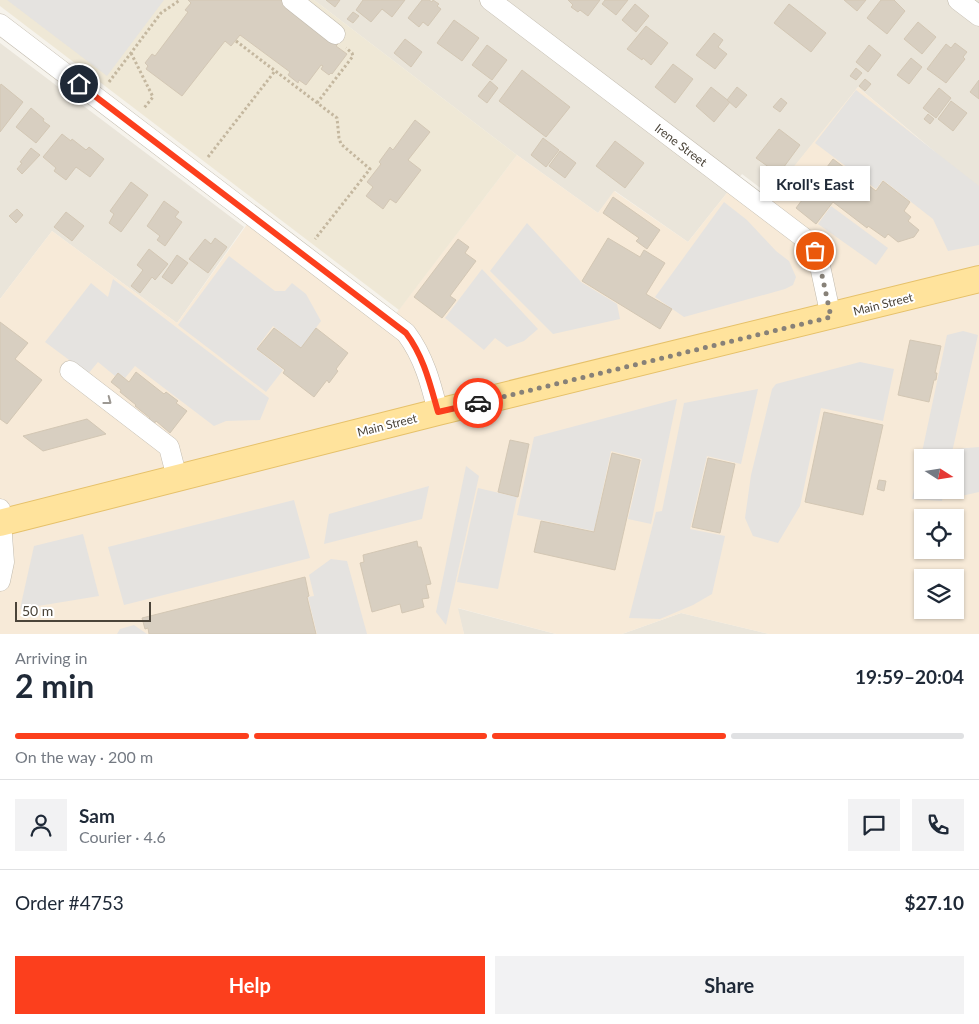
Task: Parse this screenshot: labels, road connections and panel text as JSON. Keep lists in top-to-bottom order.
{
  "streets": {
    "main road": ["Main Street"],
    "street": ["Irene Street"]
  },
  "crossings": [
    ["Irene Street", "Main Street"]
  ],
  "places": ["Kroll's East"],
  "scale_bar": "50 m",
  "north": "right",
  "page": {
    "bubble": "Kroll's East",
    "scale": "50 m",
    "heading": ["2 min", "Arriving in", "19:59–20:04"],
    "panel": [
      "Sam",
      "Courier · 4.6",
      "Order #4753",
      "$27.10"
    ],
    "bar": "On the way · 200 m",
    "buttons": ["Help", "Share"]
  }
}
